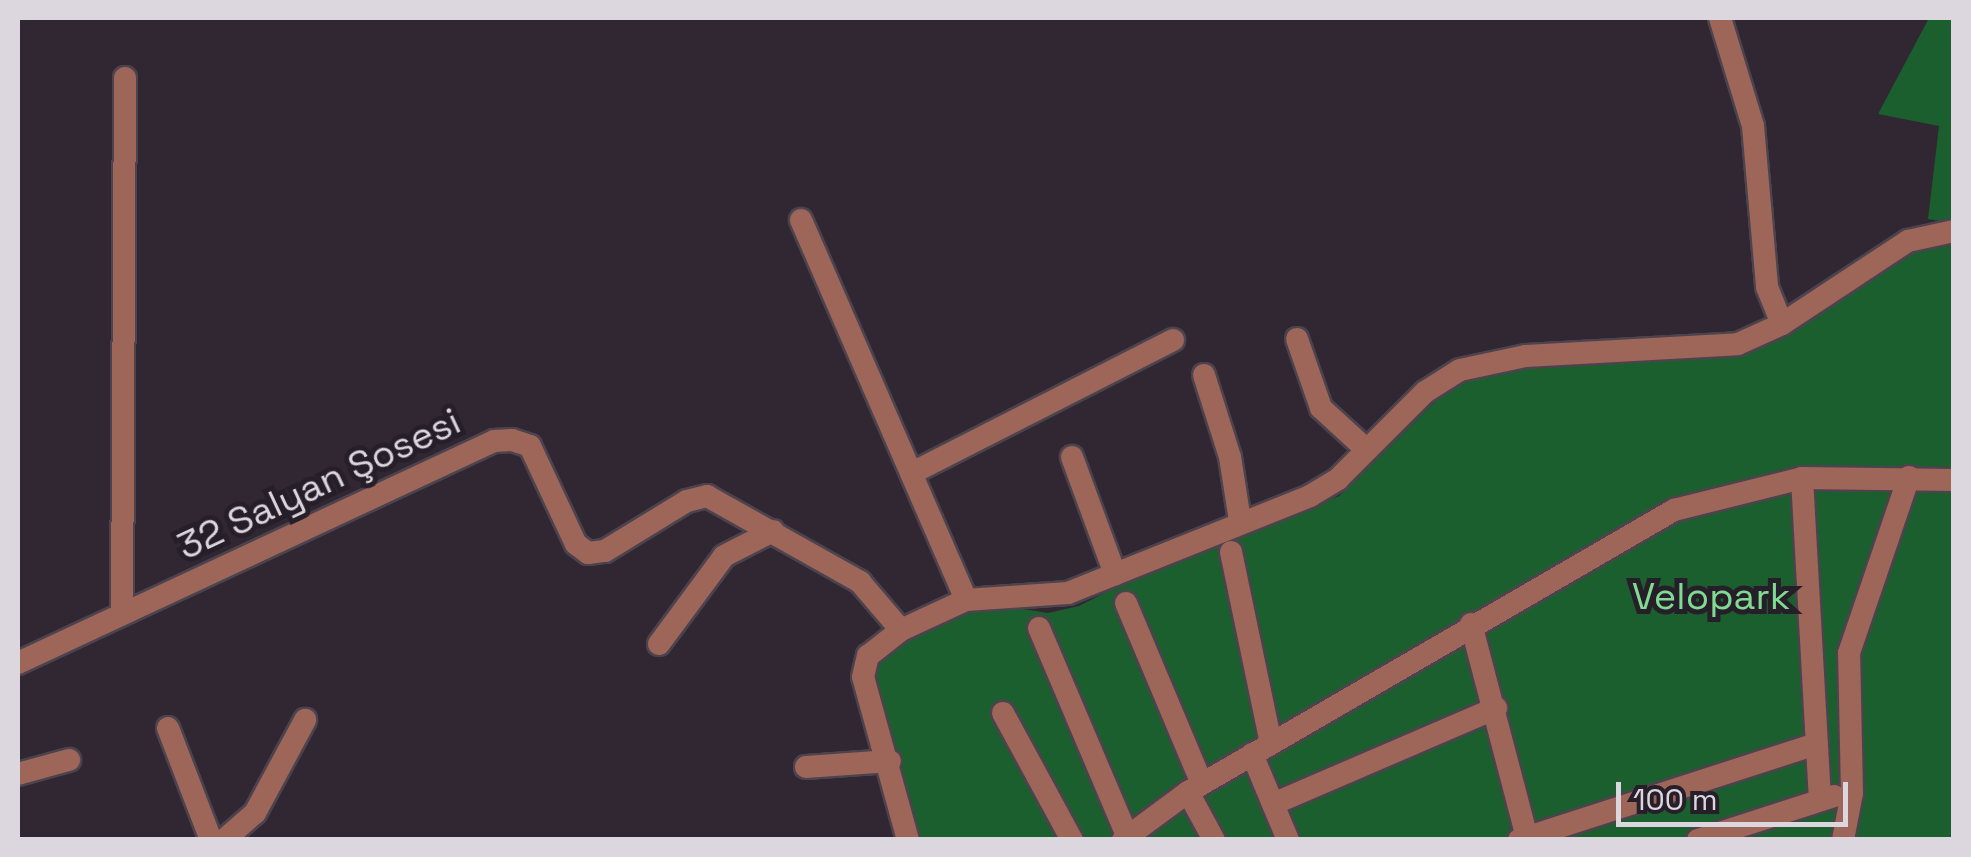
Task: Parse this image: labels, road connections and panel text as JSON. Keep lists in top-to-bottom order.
{
  "streets": {
    "street": ["32 Salyan Şosesi"]
  },
  "parks": ["Velopark"],
  "scale_bar": "100 m"
}
